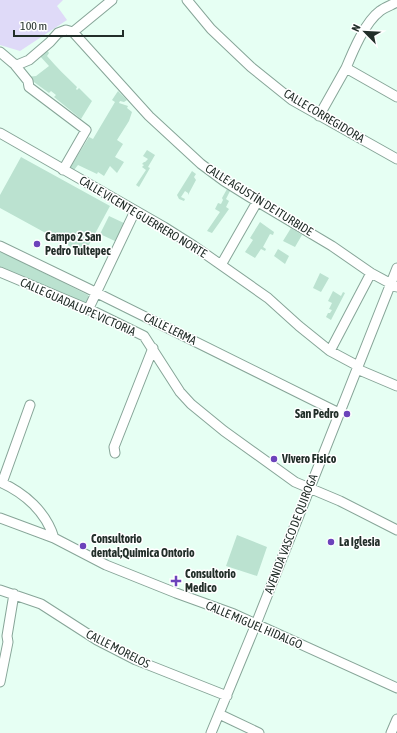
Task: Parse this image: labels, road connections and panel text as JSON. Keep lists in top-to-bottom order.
{
  "streets": {
    "street": [
      "CALLE CORREGIDORA",
      "CALLE AGUSTÍN DE ITURBIDE",
      "CALLE VICENTE GUERRERO NORTE",
      "CALLE GUADALUPE VICTORIA",
      "CALLE LERMA",
      "AVENIDA VASCO DE QUIROGA",
      "CALLE MIGUEL HIDALGO",
      "CALLE MORELOS"
    ]
  },
  "crossings": [
    ["CALLE AGUSTÍN DE ITURBIDE", "AVENIDA VASCO DE QUIROGA"],
    ["CALLE VICENTE GUERRERO NORTE", "AVENIDA VASCO DE QUIROGA"],
    ["CALLE GUADALUPE VICTORIA", "AVENIDA VASCO DE QUIROGA"],
    ["CALLE LERMA", "AVENIDA VASCO DE QUIROGA"],
    ["AVENIDA VASCO DE QUIROGA", "CALLE MIGUEL HIDALGO"],
    ["AVENIDA VASCO DE QUIROGA", "CALLE MORELOS"]
  ],
  "places": {
    "other": [
      "Campo 2 San Pedro Tultepec",
      "San Pedro",
      "Vivero Fisico",
      "La Iglesia",
      "Consultorio dental;Quimica Ontorio"
    ],
    "health": ["Consultorio Medico"]
  },
  "scale_bar": "100 m",
  "north": "top left"
}
